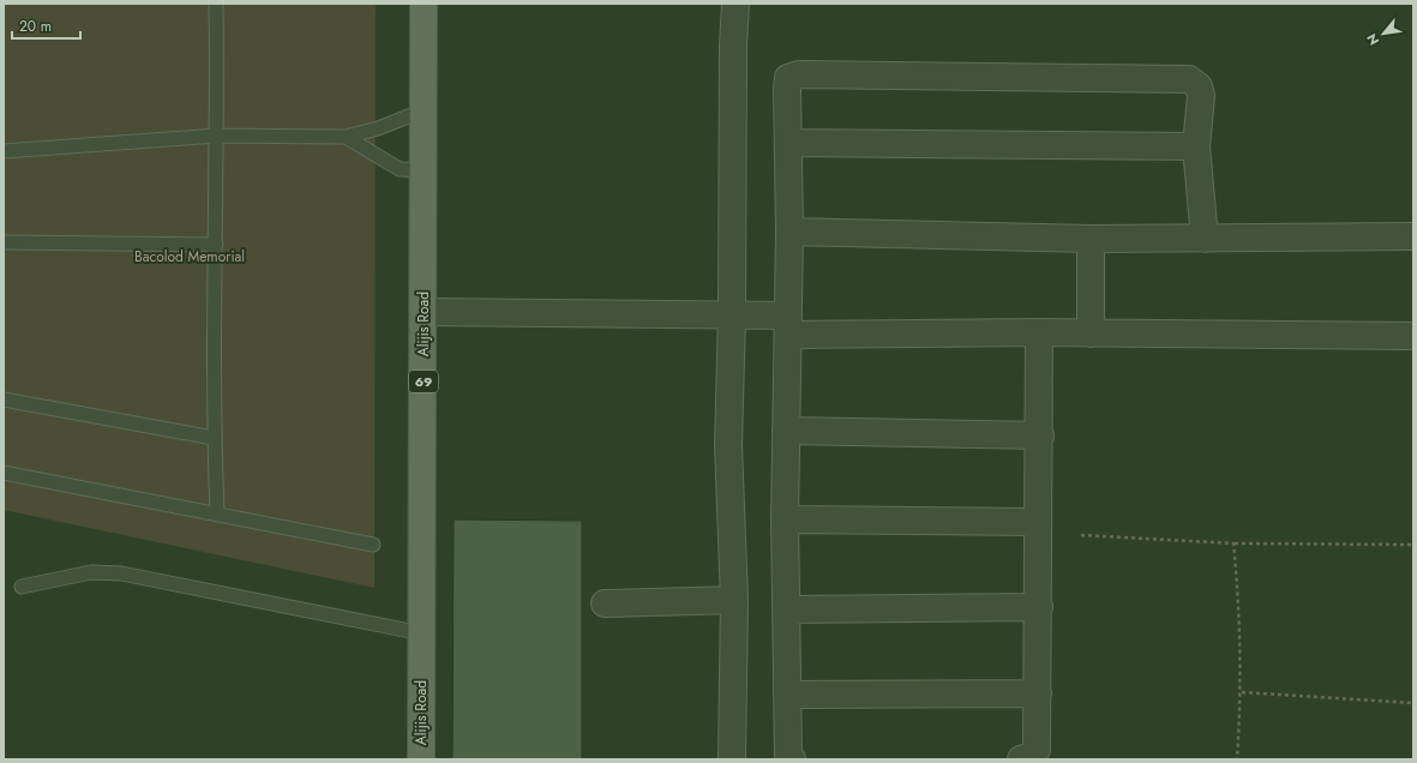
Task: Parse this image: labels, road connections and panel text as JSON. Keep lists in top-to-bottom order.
{
  "streets": {
    "main road": ["Alijis Road", "69"]
  },
  "parks": ["Bacolod Memorial"],
  "scale_bar": "20 m",
  "north": "bottom left"
}
